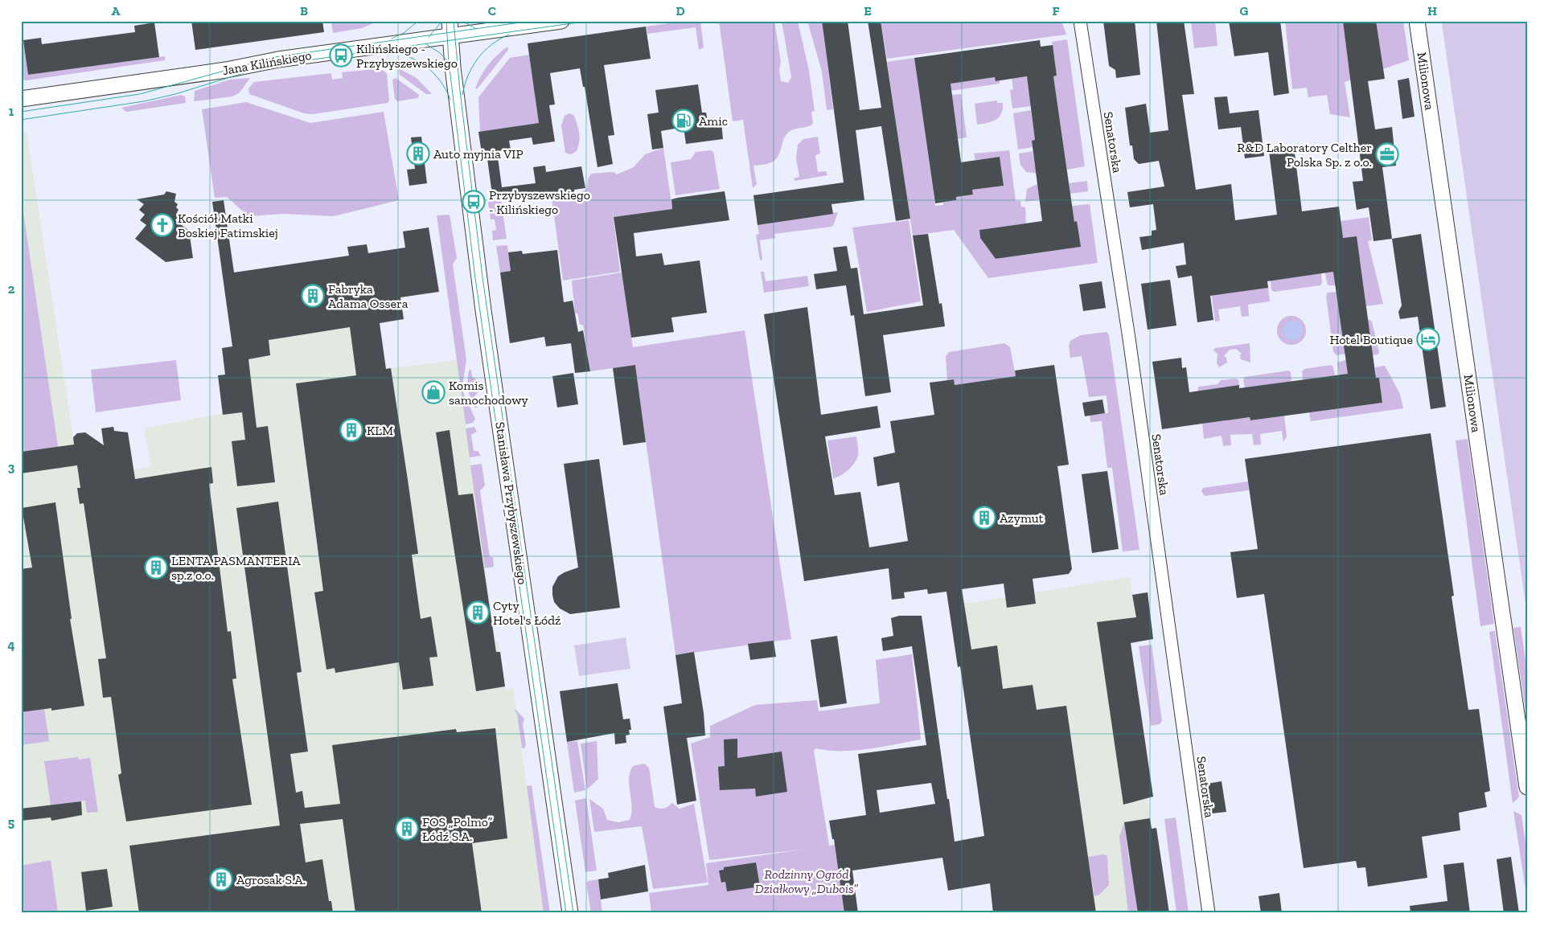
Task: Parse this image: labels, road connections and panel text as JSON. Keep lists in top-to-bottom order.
{
  "streets": {
    "street": [
      "Jana Kilińskiego",
      "Milionowa",
      "Senatorska",
      "Stanisława Przybyszewskiego"
    ]
  },
  "crossings": [
    ["Jana Kilińskiego", "Stanisława Przybyszewskiego"]
  ],
  "parks": ["Rodzinny Ogród Działkowy „Dubois”"],
  "places": {
    "bus stop": ["Kilińskiego - Przybyszewskiego", "Przybyszewskiego - Kilińskiego"],
    "fuel station": ["Amic"],
    "building": [
      "Auto myjnia VIP",
      "Fabryka Adama Ossera",
      "KLM",
      "Azymut",
      "LENTA PASMANTERIA sp.z o.o.",
      "Cyty Hotel's Łódź",
      "FOS „Polmo” Łódź S.A.",
      "Agrosak S.A."
    ],
    "office": ["R&D Laboratory Celther Polska Sp. z o.o."],
    "church": ["Kościół Matki Boskiej Fatimskiej"],
    "hotel": ["Hotel Boutique"],
    "shop": ["Komis samochodowy"]
  },
  "grid": {
    "columns": [
      "A",
      "B",
      "C",
      "D",
      "E",
      "F",
      "G",
      "H"
    ],
    "rows": [
      "1",
      "2",
      "3",
      "4",
      "5"
    ]
  }
}
